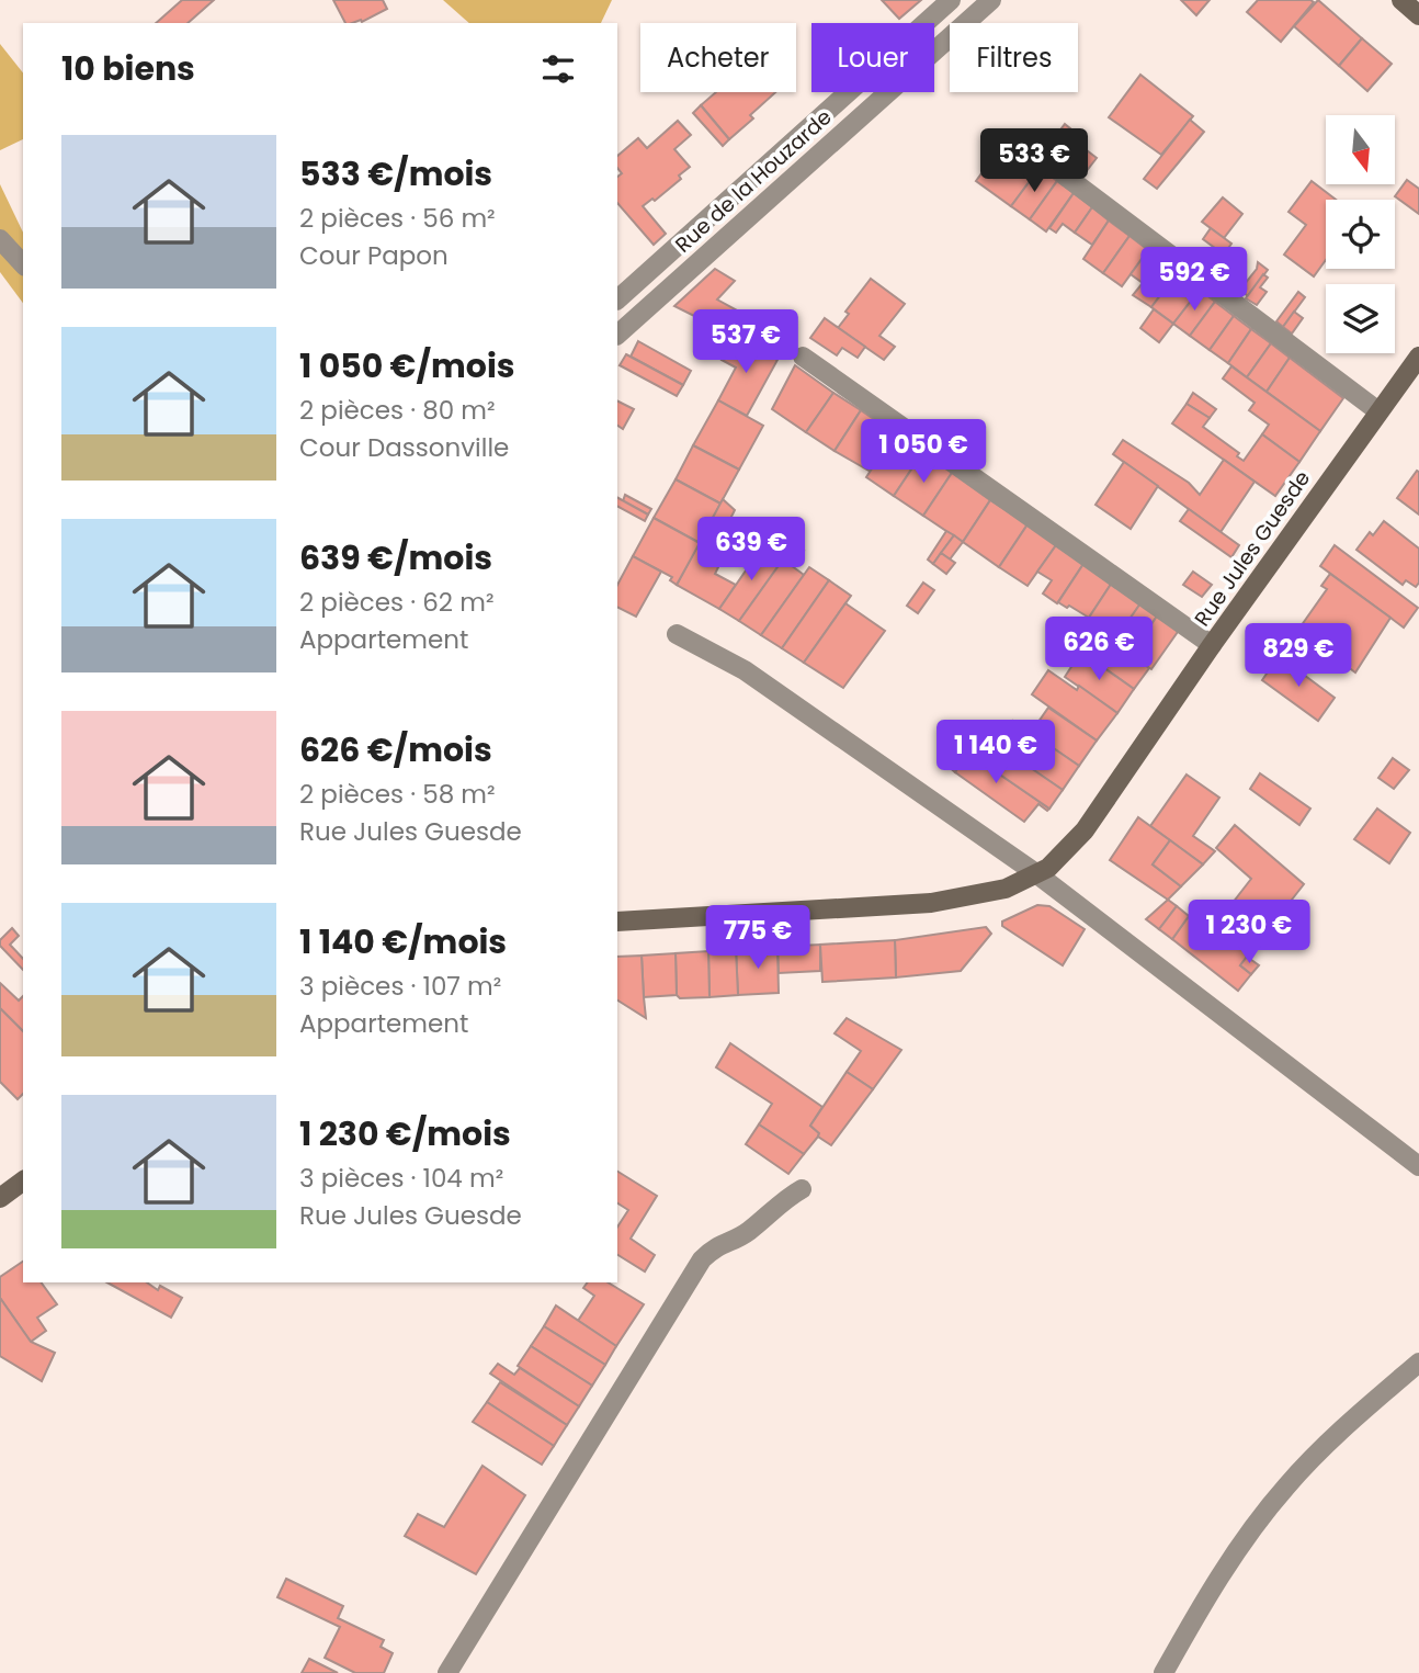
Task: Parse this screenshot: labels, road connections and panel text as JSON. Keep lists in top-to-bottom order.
{
  "streets": {
    "main road": ["Rue Jules Guesde"],
    "street": ["Rue de la Houzarde"]
  },
  "north": "bottom",
  "page": {
    "chip": ["Acheter", "Louer", "Filtres"],
    "heading": "10 biens",
    "list": [
      {
        "name": "533 €/mois",
        "note": "2 pièces · 56 m² · Cour Papon"
      },
      {
        "name": "1 050 €/mois",
        "note": "2 pièces · 80 m² · Cour Dassonville"
      },
      {
        "name": "639 €/mois",
        "note": "2 pièces · 62 m² · Appartement"
      },
      {
        "name": "626 €/mois",
        "note": "2 pièces · 58 m² · Rue Jules Guesde"
      },
      {
        "name": "1 140 €/mois",
        "note": "3 pièces · 107 m² · Appartement"
      },
      {
        "name": "1 230 €/mois",
        "note": "3 pièces · 104 m² · Rue Jules Guesde"
      }
    ],
    "price": [
      "533 €",
      "592 €",
      "537 €",
      "1 050 €",
      "639 €",
      "626 €",
      "829 €",
      "1 140 €",
      "1 230 €",
      "775 €"
    ]
  }
}
